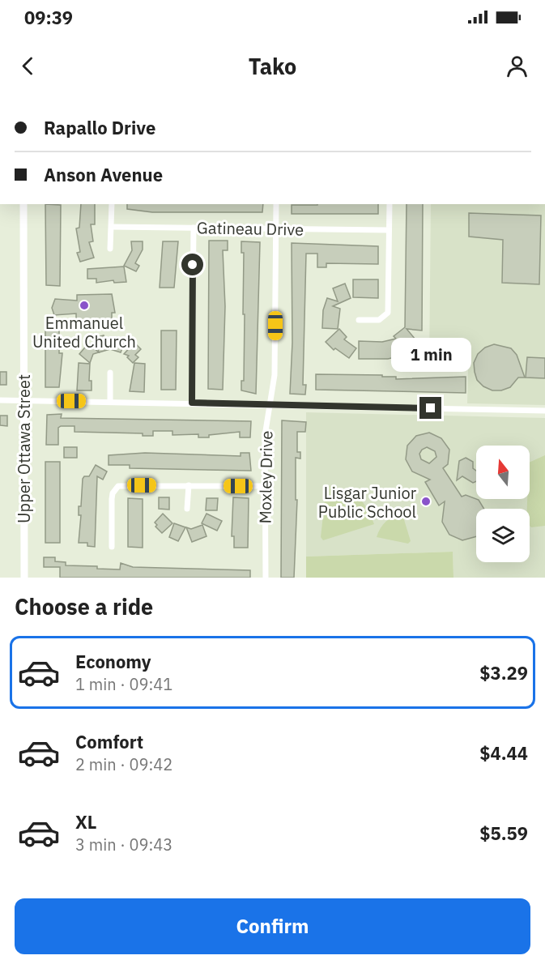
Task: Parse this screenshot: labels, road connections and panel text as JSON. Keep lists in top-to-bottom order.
{
  "streets": {
    "main road": ["Upper Ottawa Street"],
    "street": ["Gatineau Drive", "Moxley Drive"]
  },
  "crossings": [
    ["Gatineau Drive", "Moxley Drive"]
  ],
  "places": ["Emmanuel United Church", "Lisgar Junior Public School"],
  "north": "top",
  "page": {
    "status": "09:39",
    "header": "Tako",
    "banner": ["Rapallo Drive", "Anson Avenue"],
    "bubble": "1 min",
    "heading": "Choose a ride",
    "list": [
      {
        "name": "Economy",
        "note": "1 min · 09:41",
        "value": "$3.29"
      },
      {
        "name": "Comfort",
        "note": "2 min · 09:42",
        "value": "$4.44"
      },
      {
        "name": "XL",
        "note": "3 min · 09:43",
        "value": "$5.59"
      }
    ],
    "buttons": "Confirm"
  }
}
